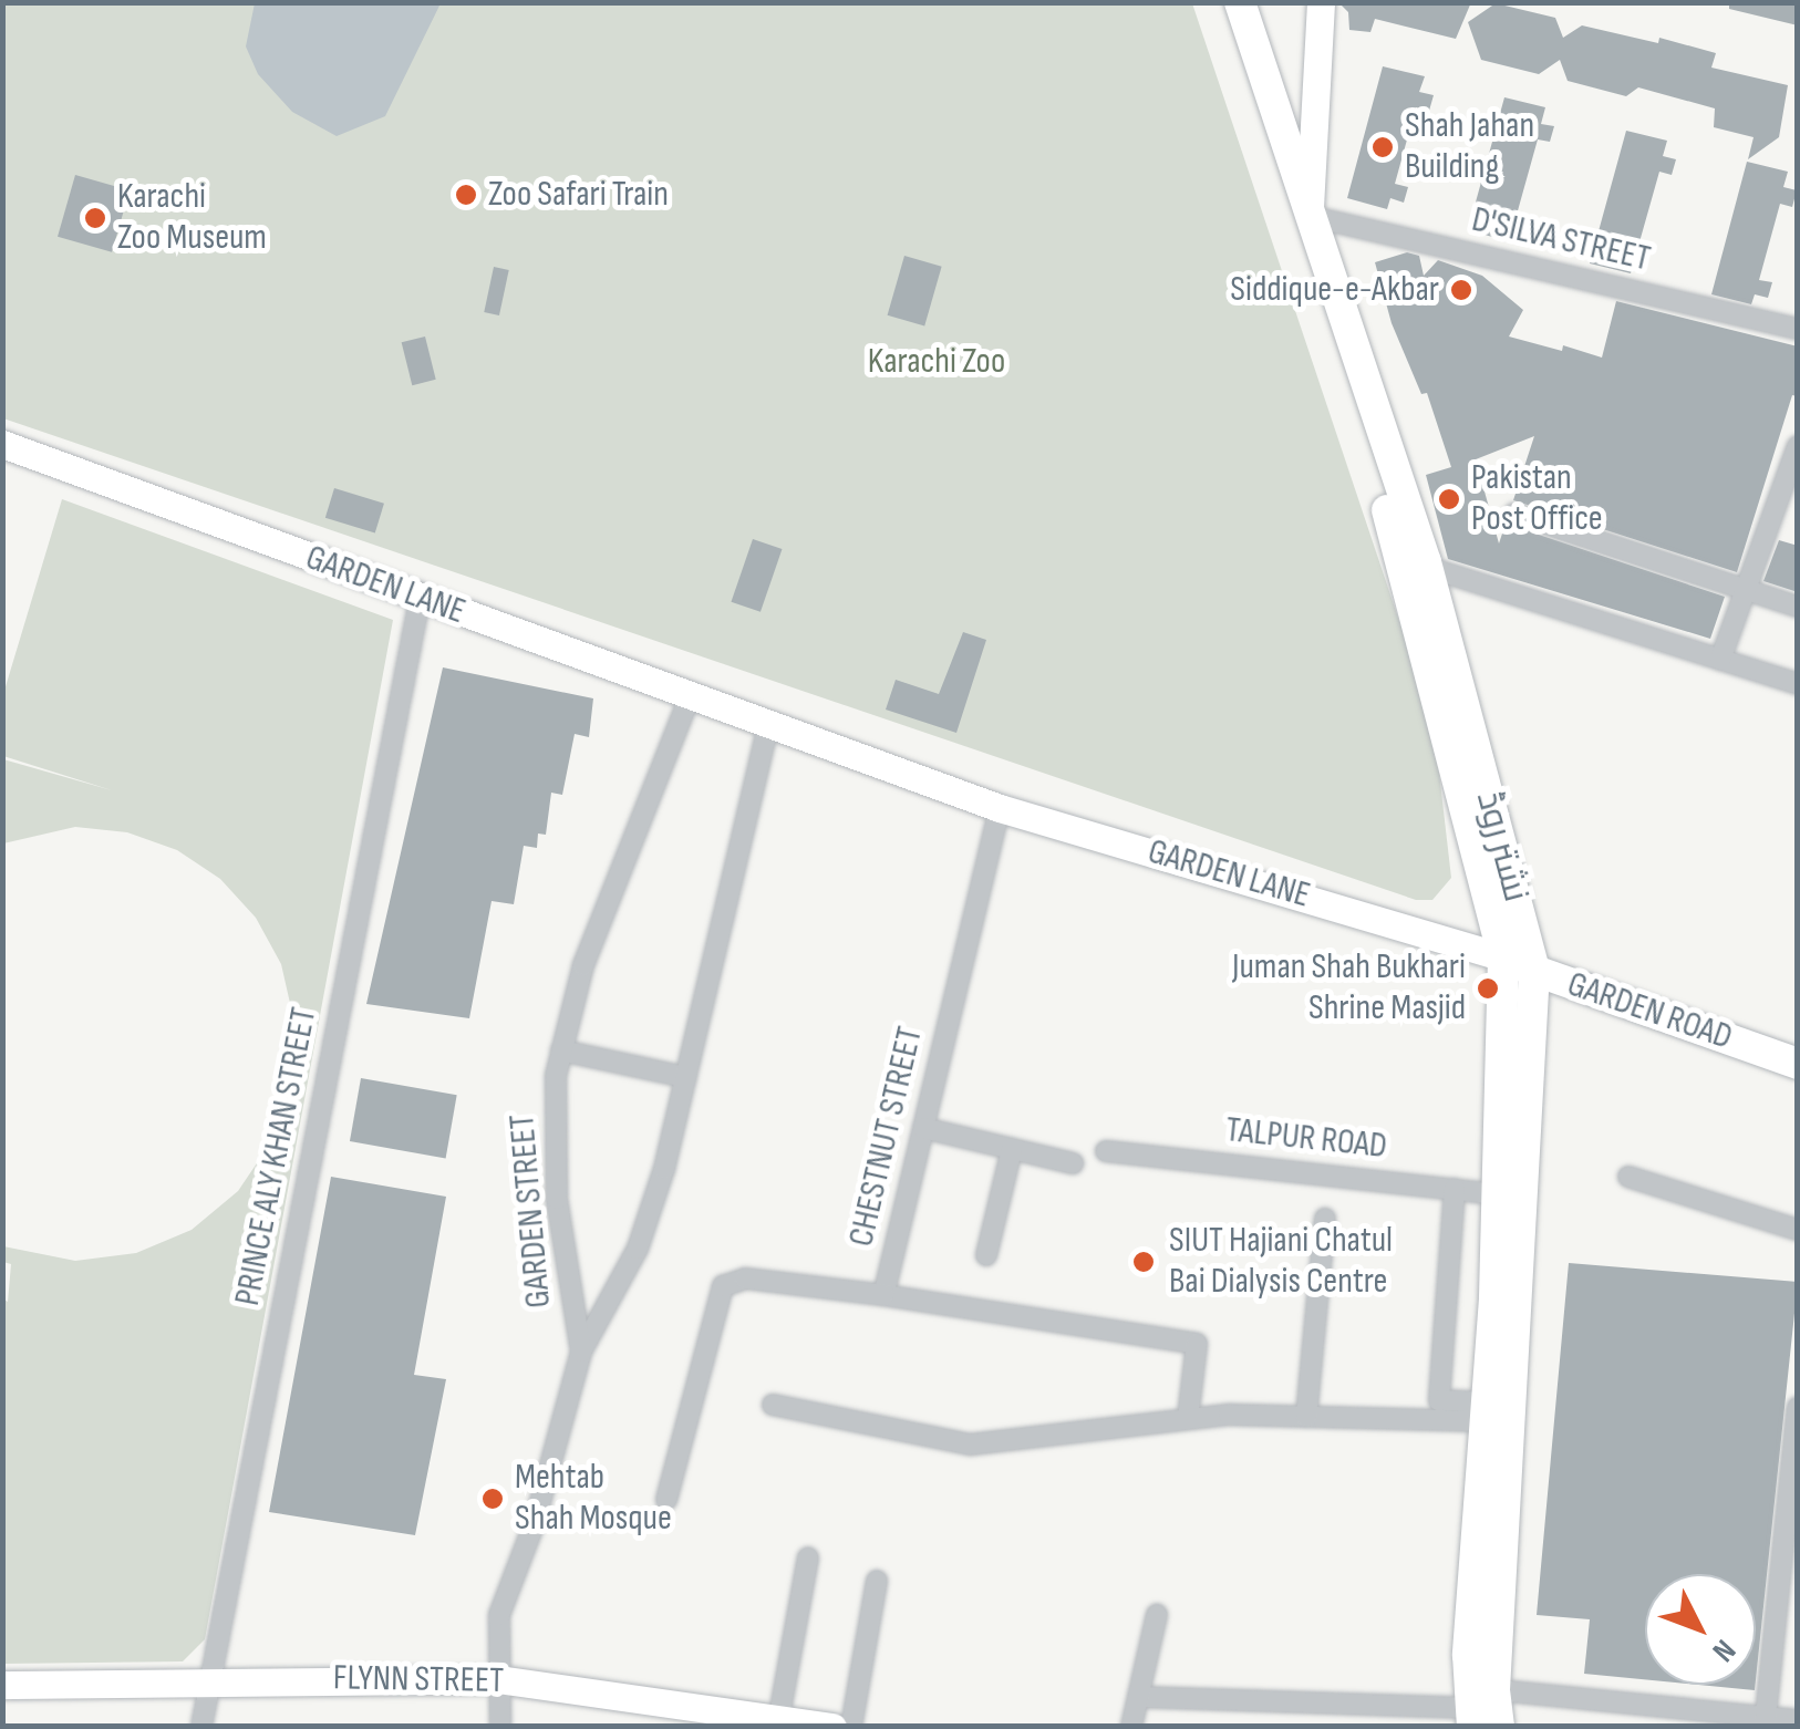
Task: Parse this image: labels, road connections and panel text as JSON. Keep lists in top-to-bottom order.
{
  "streets": {
    "main road": [
      "GARDEN LANE",
      "نشتر روڈ",
      "GARDEN ROAD",
      "FLYNN STREET"
    ],
    "street": [
      "D'SILVA STREET",
      "CHESTNUT STREET",
      "TALPUR ROAD",
      "PRINCE ALY KHAN STREET",
      "GARDEN STREET"
    ]
  },
  "crossings": [
    ["D'SILVA STREET", "نشتر روڈ"],
    ["GARDEN LANE", "نشتر روڈ"],
    ["GARDEN LANE", "GARDEN ROAD"],
    ["GARDEN LANE", "CHESTNUT STREET"],
    ["GARDEN LANE", "PRINCE ALY KHAN STREET"],
    ["GARDEN LANE", "GARDEN STREET"],
    ["نشتر روڈ", "GARDEN ROAD"],
    ["نشتر روڈ", "TALPUR ROAD"],
    ["PRINCE ALY KHAN STREET", "FLYNN STREET"],
    ["GARDEN STREET", "FLYNN STREET"]
  ],
  "parks": ["Karachi Zoo"],
  "places": [
    "Shah Jahan Building",
    "Zoo Safari Train",
    "Karachi Zoo Museum",
    "Siddique-e-Akbar",
    "Pakistan Post Office",
    "Juman Shah Bukhari Shrine Masjid",
    "SIUT Hajiani Chatul Bai Dialysis Centre",
    "Mehtab Shah Mosque"
  ],
  "north": "bottom right"
}
